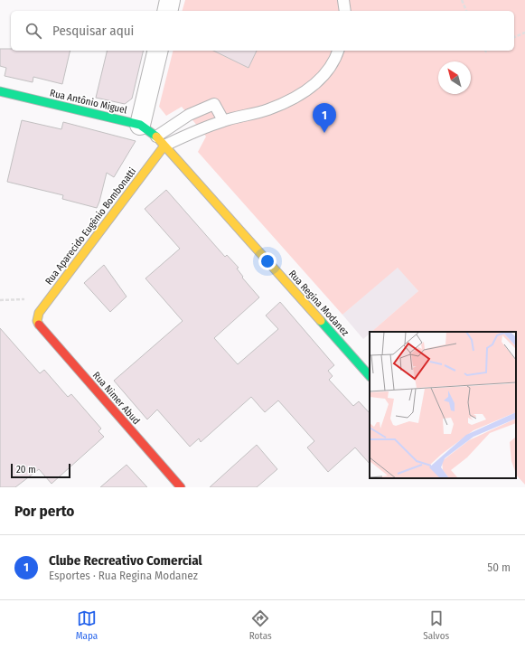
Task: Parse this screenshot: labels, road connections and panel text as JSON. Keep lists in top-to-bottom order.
{
  "streets": {
    "street": [
      "Rua Antônio Miguel",
      "Rua Aparecido Eugênio Bombonatti",
      "Rua Regina Modanez",
      "Rua Nimer Abud"
    ]
  },
  "crossings": [
    ["Rua Antônio Miguel", "Rua Aparecido Eugênio Bombonatti"],
    ["Rua Antônio Miguel", "Rua Regina Modanez"],
    ["Rua Aparecido Eugênio Bombonatti", "Rua Regina Modanez"],
    ["Rua Aparecido Eugênio Bombonatti", "Rua Nimer Abud"]
  ],
  "scale_bar": "20 m",
  "north": "top left",
  "page": {
    "search": "Pesquisar aqui",
    "pins": "1",
    "scale": "20 m",
    "heading": "Por perto",
    "list": [
      {
        "mark": "1",
        "name": "Clube Recreativo Comercial",
        "note": "Esportes · Rua Regina Modanez",
        "value": "50 m"
      }
    ],
    "nav": ["Mapa", "Rotas", "Salvos"]
  }
}
